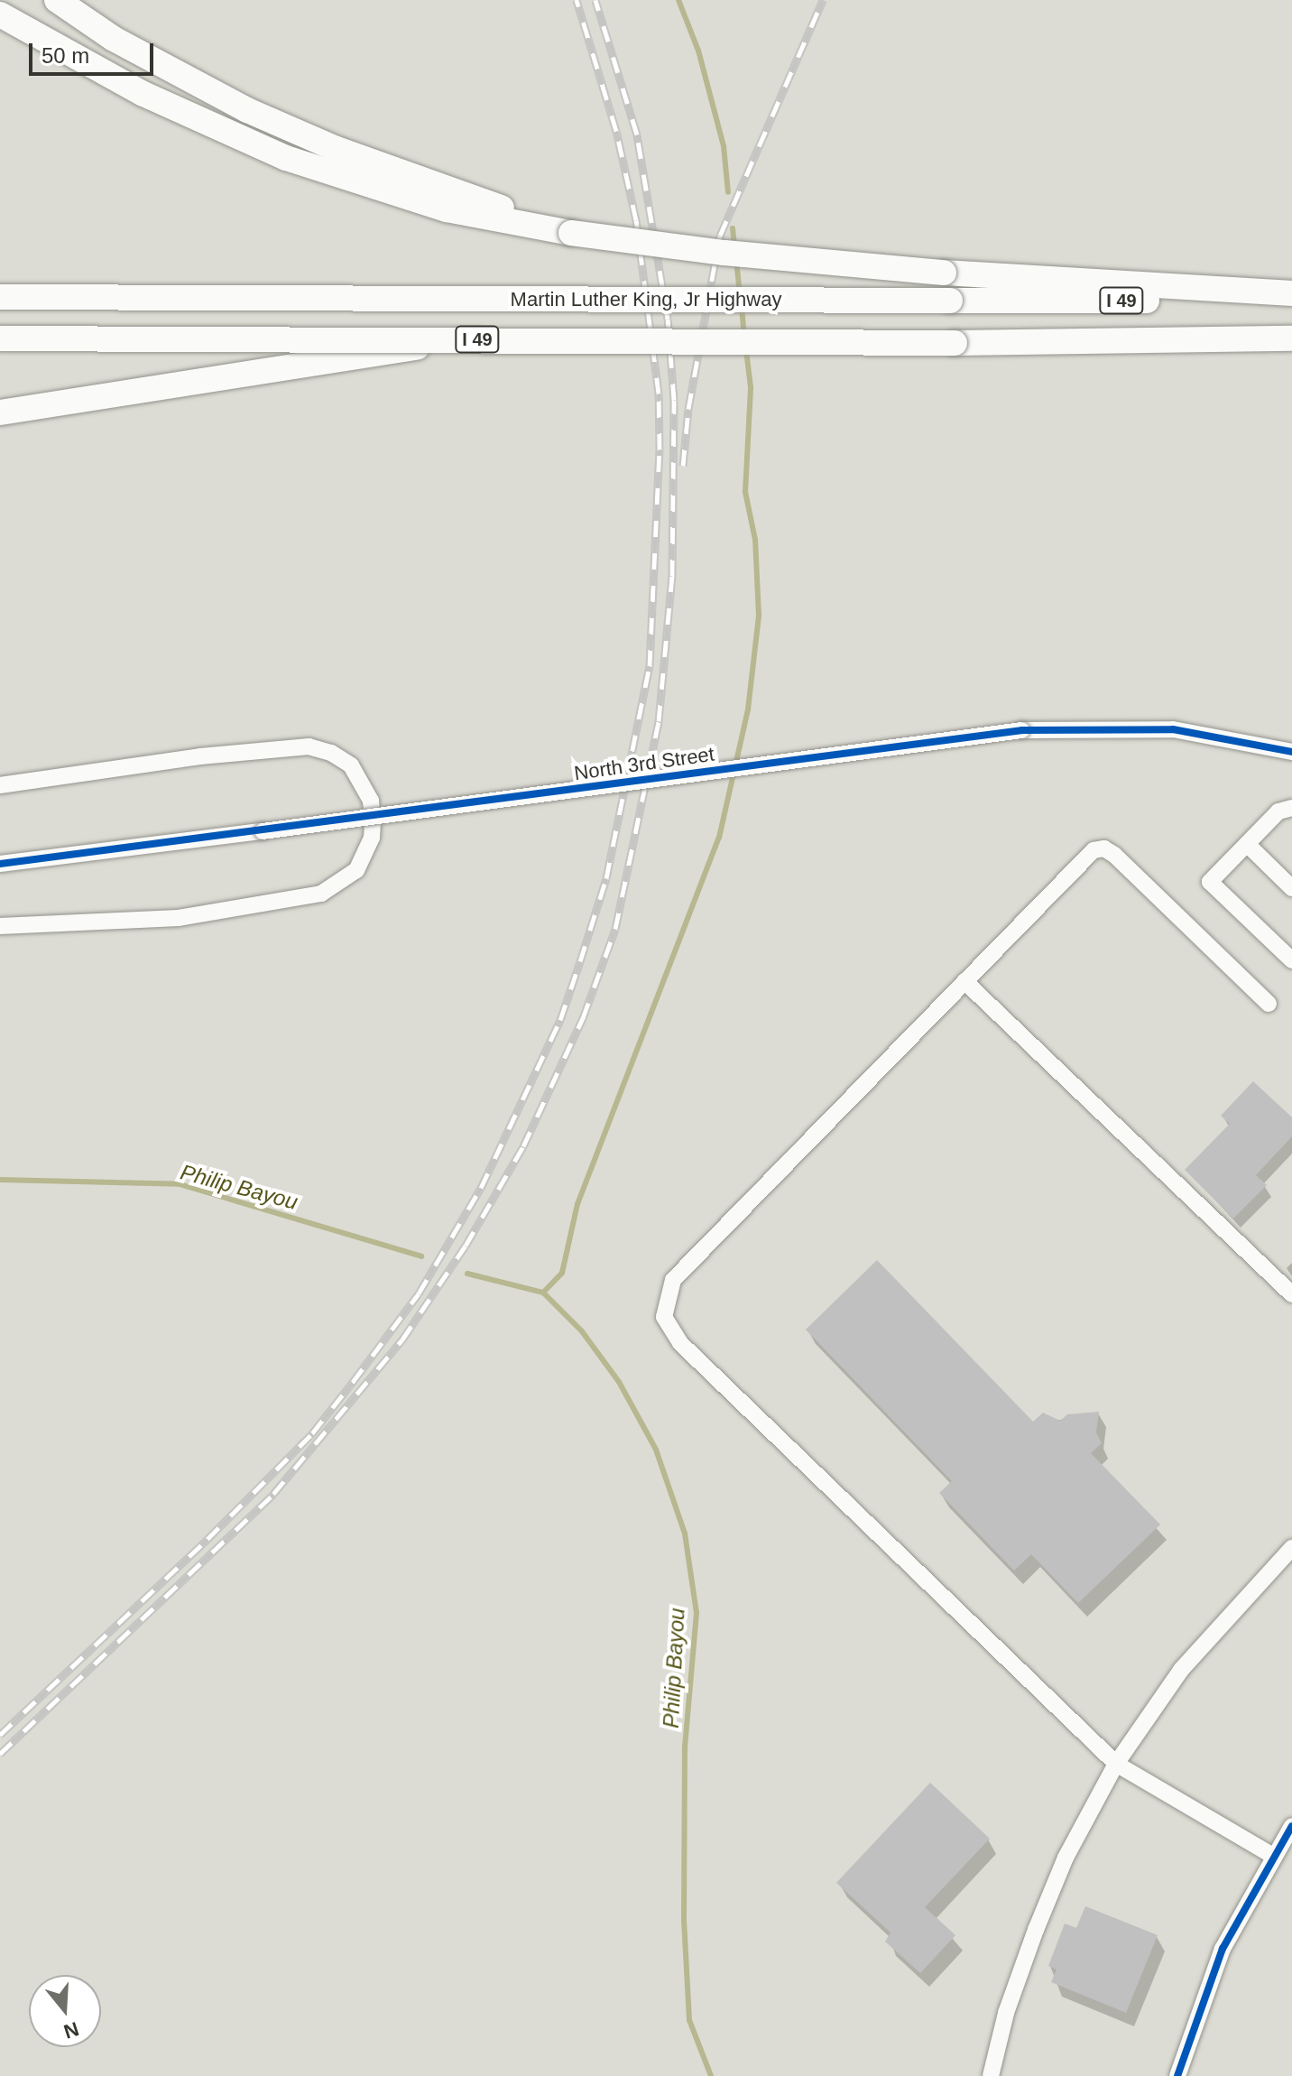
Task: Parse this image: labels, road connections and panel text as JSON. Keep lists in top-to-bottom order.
{
  "streets": {
    "highway": ["Martin Luther King, Jr Highway", "I 49"],
    "street": ["North 3rd Street"]
  },
  "water": ["Philip Bayou"],
  "scale_bar": "50 m",
  "north": "bottom"
}
